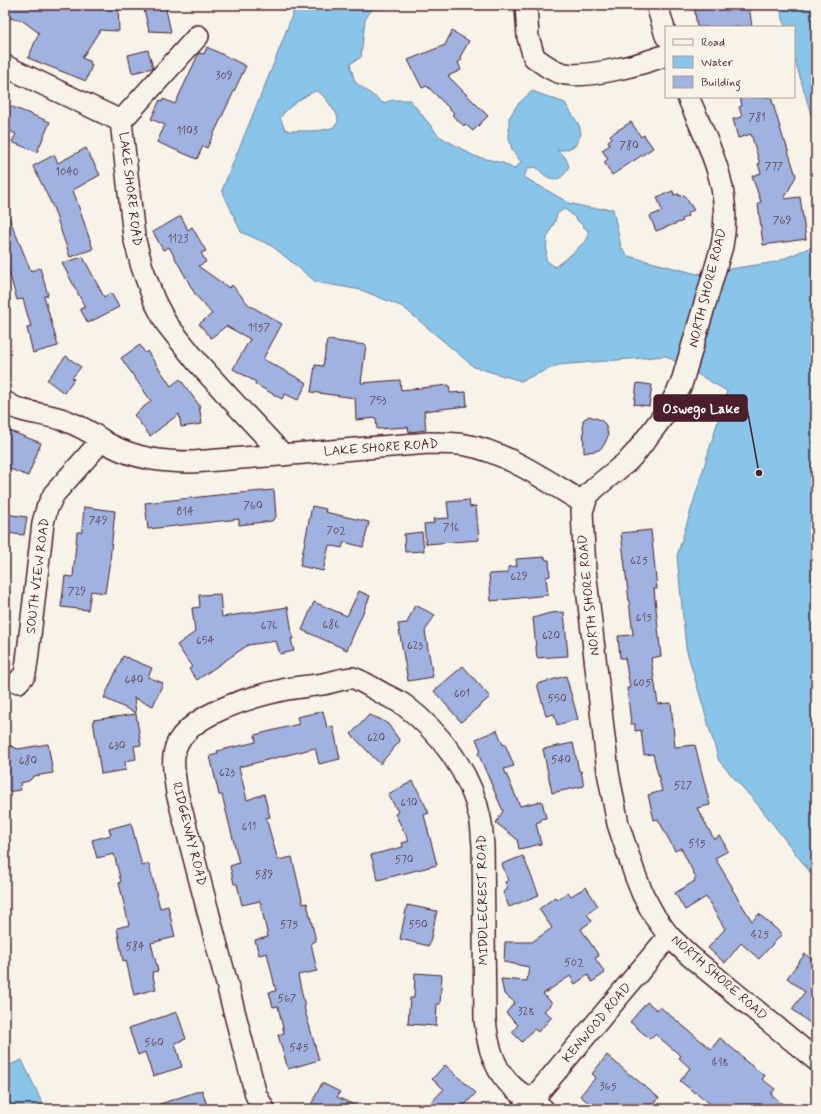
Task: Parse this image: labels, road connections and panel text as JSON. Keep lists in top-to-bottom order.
{
  "streets": {
    "street": [
      "LAKE SHORE ROAD",
      "NORTH SHORE ROAD",
      "SOUTH VIEW ROAD",
      "RIDGEWAY ROAD",
      "MIDDLECREST ROAD",
      "KENWOOD ROAD"
    ]
  },
  "crossings": [
    ["LAKE SHORE ROAD", "NORTH SHORE ROAD"],
    ["LAKE SHORE ROAD", "SOUTH VIEW ROAD"],
    ["NORTH SHORE ROAD", "KENWOOD ROAD"],
    ["RIDGEWAY ROAD", "MIDDLECREST ROAD"],
    ["MIDDLECREST ROAD", "KENWOOD ROAD"]
  ],
  "places": ["Oswego Lake"],
  "house_numbers": [
    "309",
    "781",
    "1103",
    "780",
    "777",
    "1040",
    "769",
    "1123",
    "1157",
    "753",
    "760",
    "814",
    "749",
    "716",
    "702",
    "625",
    "629",
    "729",
    "615",
    "686",
    "676",
    "620",
    "654",
    "623",
    "640",
    "605",
    "601",
    "550",
    "620",
    "630",
    "540",
    "680",
    "623",
    "527",
    "610",
    "611",
    "515",
    "570",
    "589",
    "575",
    "550",
    "425",
    "584",
    "502",
    "567",
    "328",
    "560",
    "545",
    "418",
    "365"
  ],
  "legend": ["Road", "Water", "Building"]
}
